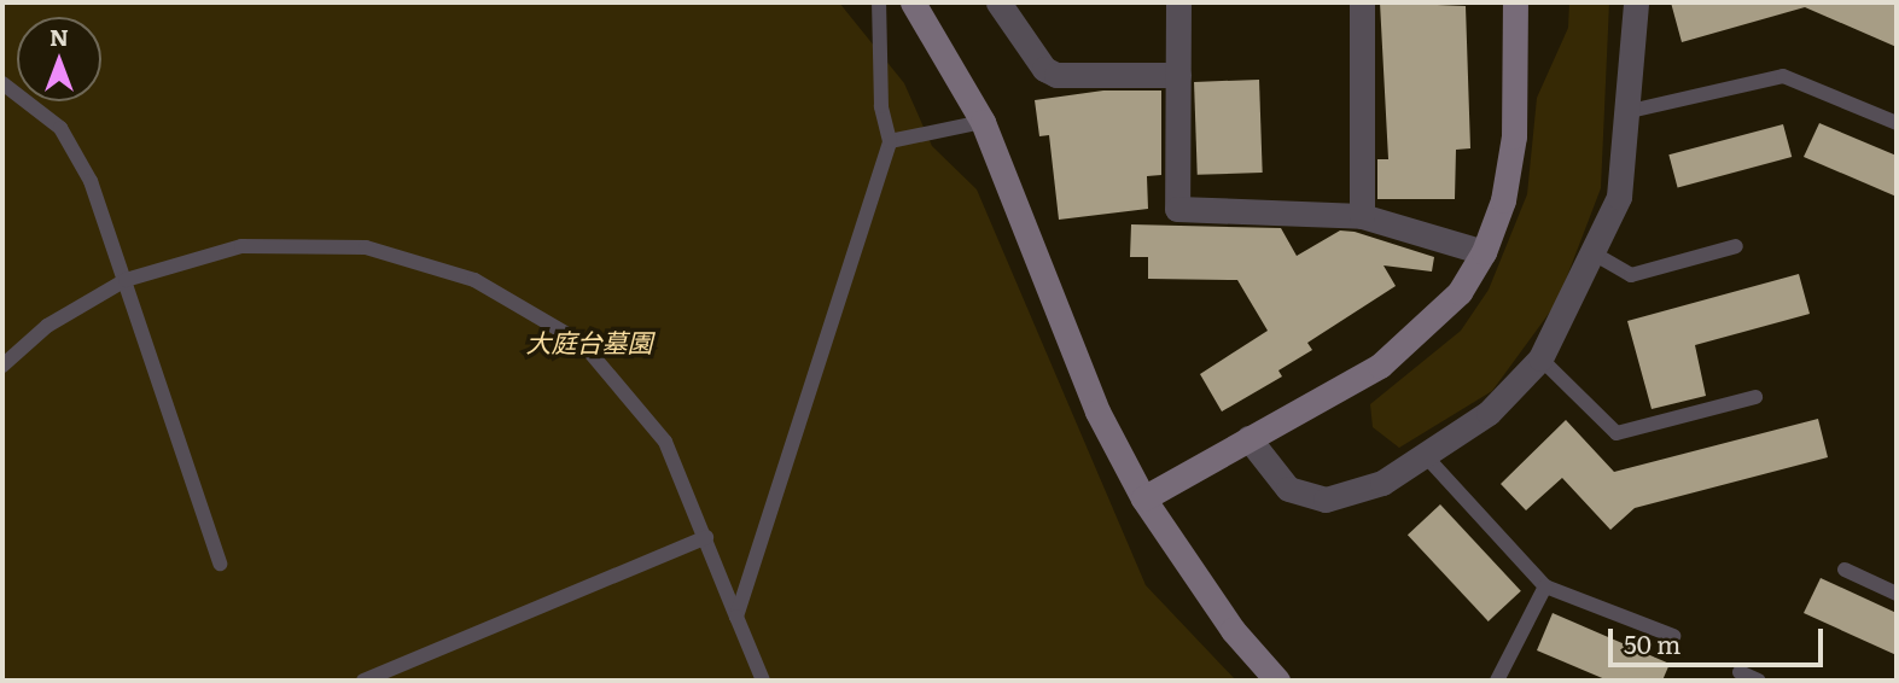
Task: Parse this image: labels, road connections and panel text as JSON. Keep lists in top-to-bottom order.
{
  "parks": ["大庭台墓園"],
  "scale_bar": "50 m",
  "north": "top"
}
